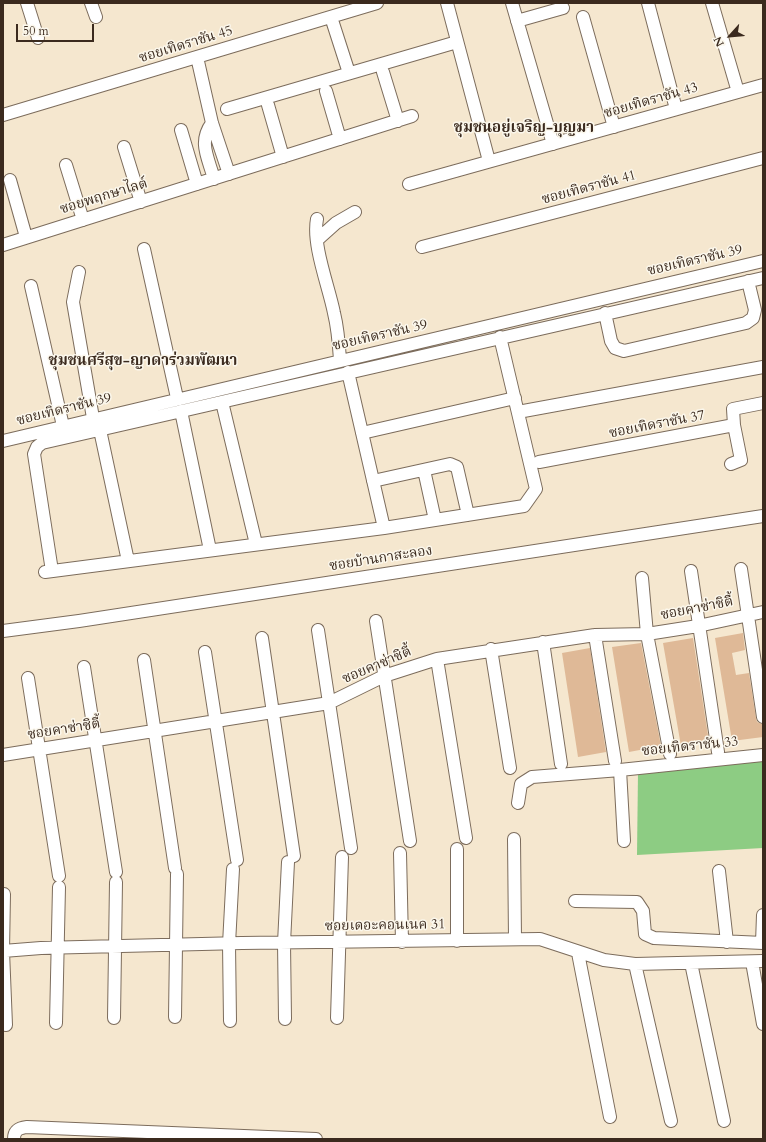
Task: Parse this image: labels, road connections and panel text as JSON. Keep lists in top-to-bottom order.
{
  "streets": {
    "street": [
      "ซอยเทิดราชัน 45",
      "ซอยเทิดราชัน 43",
      "ซอยเทิดราชัน 41",
      "ซอยพฤกษาไลต์",
      "ซอยเทิดราชัน 39",
      "ซอยเทิดราชัน 37",
      "ซอยบ้านกาสะลอง",
      "ซอยคาซ่าซิตี้",
      "ซอยเทิดราชัน 33",
      "ซอยเดอะคอนเนค 31"
    ]
  },
  "districts": ["ชุมชนอยู่เจริญ-บุญมา", "ชุมชนศรีสุข-ญาดาร่วมพัฒนา"],
  "scale_bar": "50 m",
  "north": "bottom left"
}
